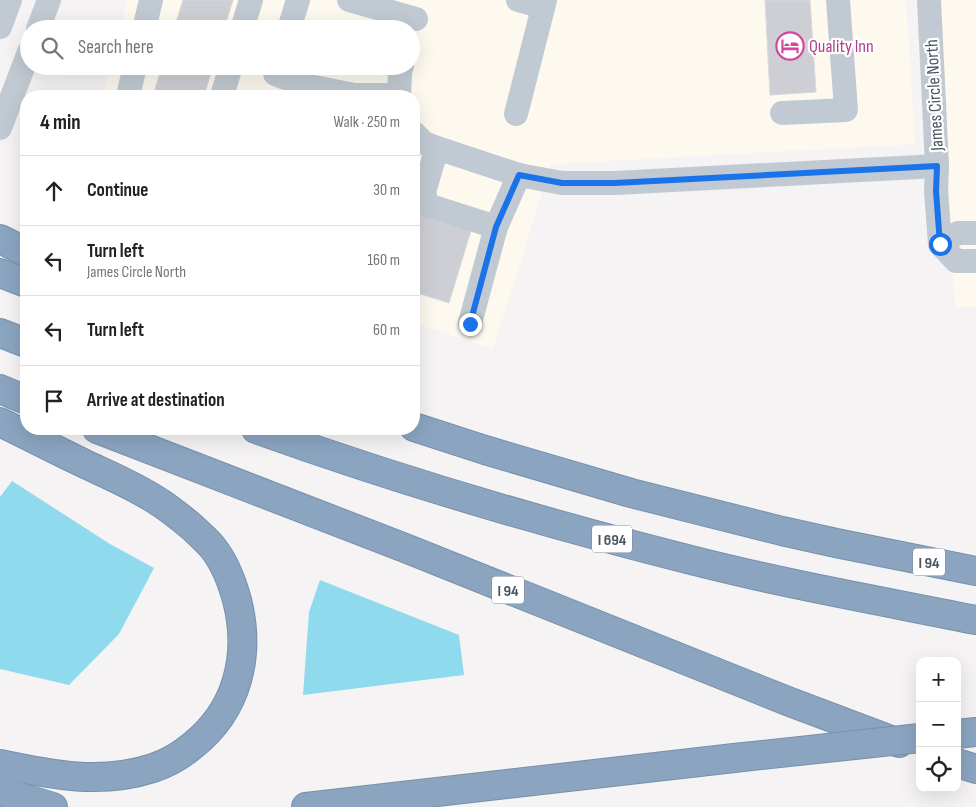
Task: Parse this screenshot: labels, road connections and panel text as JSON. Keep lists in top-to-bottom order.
{
  "streets": {
    "highway": ["I 694", "I 94"],
    "street": ["James Circle North"]
  },
  "places": {
    "hotel": ["Quality Inn"]
  },
  "page": {
    "search": "Search here",
    "heading": ["4 min", "Walk · 250 m"],
    "list": [
      ["Continue", "30 m"],
      ["Turn left", "James Circle North", "160 m"],
      ["Turn left", "60 m"],
      "Arrive at destination"
    ],
    "map_buttons": ["+", "−"]
  }
}
